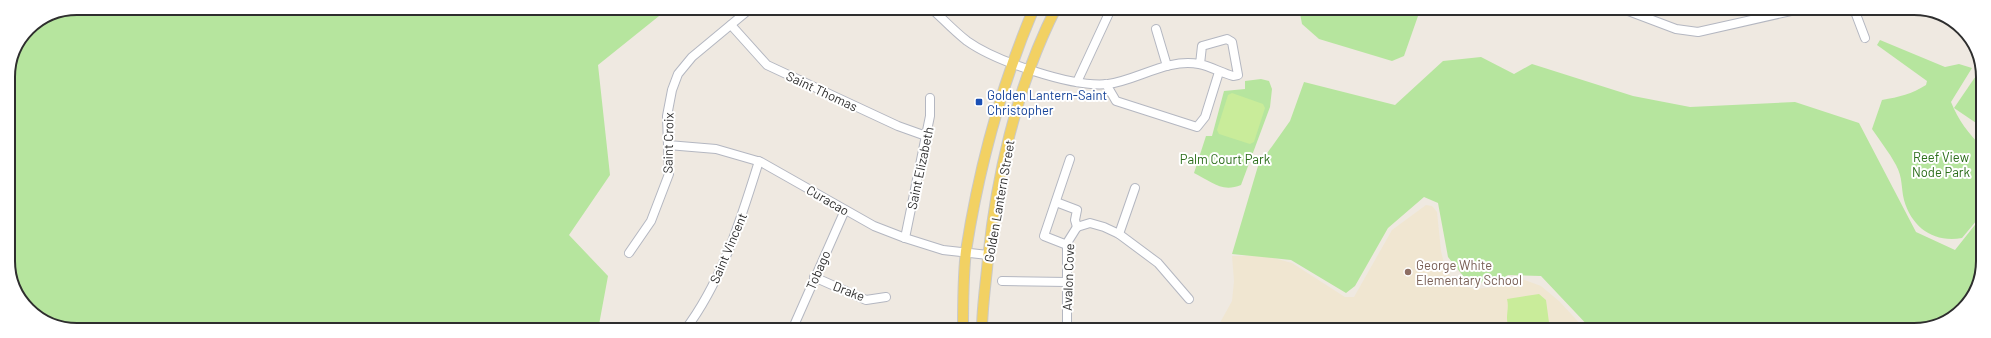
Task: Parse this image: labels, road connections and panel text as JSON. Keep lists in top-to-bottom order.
{
  "streets": {
    "main road": ["Golden Lantern Street"],
    "street": [
      "Saint Thomas",
      "Saint Croix",
      "Saint Elizabeth",
      "Curacao",
      "Saint Vincent",
      "Tobago",
      "Avalon Cove",
      "Drake"
    ]
  },
  "crossings": [
    ["Saint Thomas", "Saint Croix"],
    ["Saint Thomas", "Saint Elizabeth"],
    ["Saint Croix", "Curacao"],
    ["Saint Elizabeth", "Curacao"],
    ["Curacao", "Golden Lantern Street"],
    ["Curacao", "Saint Vincent"],
    ["Curacao", "Tobago"],
    ["Tobago", "Drake"]
  ],
  "parks": ["Reef View Node Park", "Palm Court Park"],
  "places": {
    "transit": ["Golden Lantern-Saint Christopher"],
    "other": ["George White Elementary School"]
  }
}
